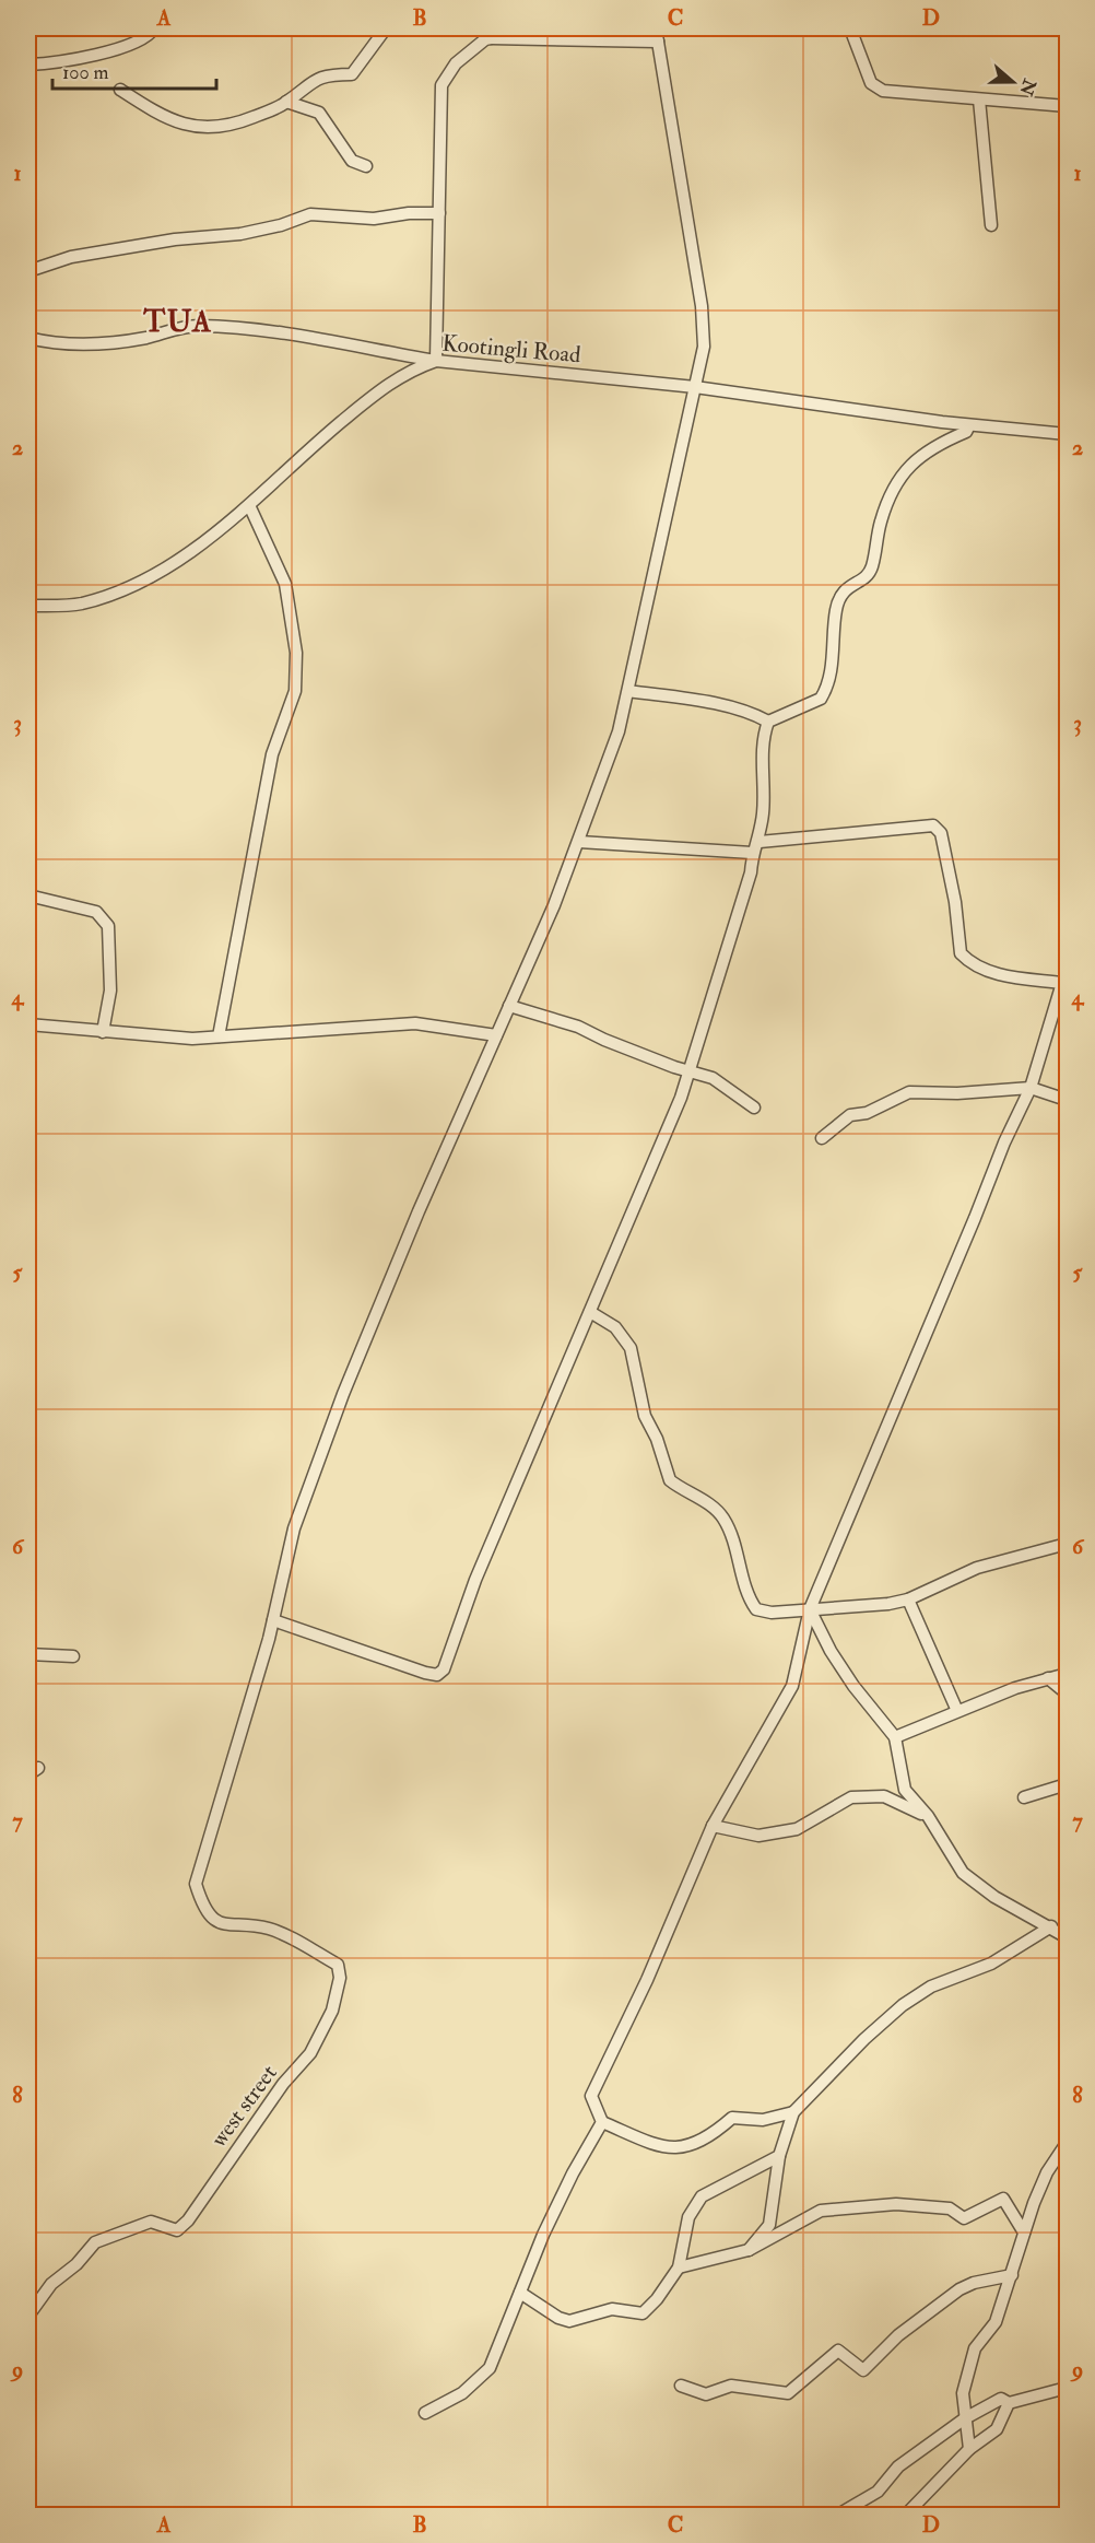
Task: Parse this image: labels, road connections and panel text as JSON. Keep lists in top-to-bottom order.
{
  "streets": {
    "street": ["Kootingli Road", "west street"]
  },
  "districts": ["TUA"],
  "scale_bar": "100 m",
  "north": "right",
  "grid": {
    "columns": [
      "A",
      "B",
      "C",
      "D"
    ],
    "rows": [
      "1",
      "2",
      "3",
      "4",
      "5",
      "6",
      "7",
      "8",
      "9"
    ]
  }
}
